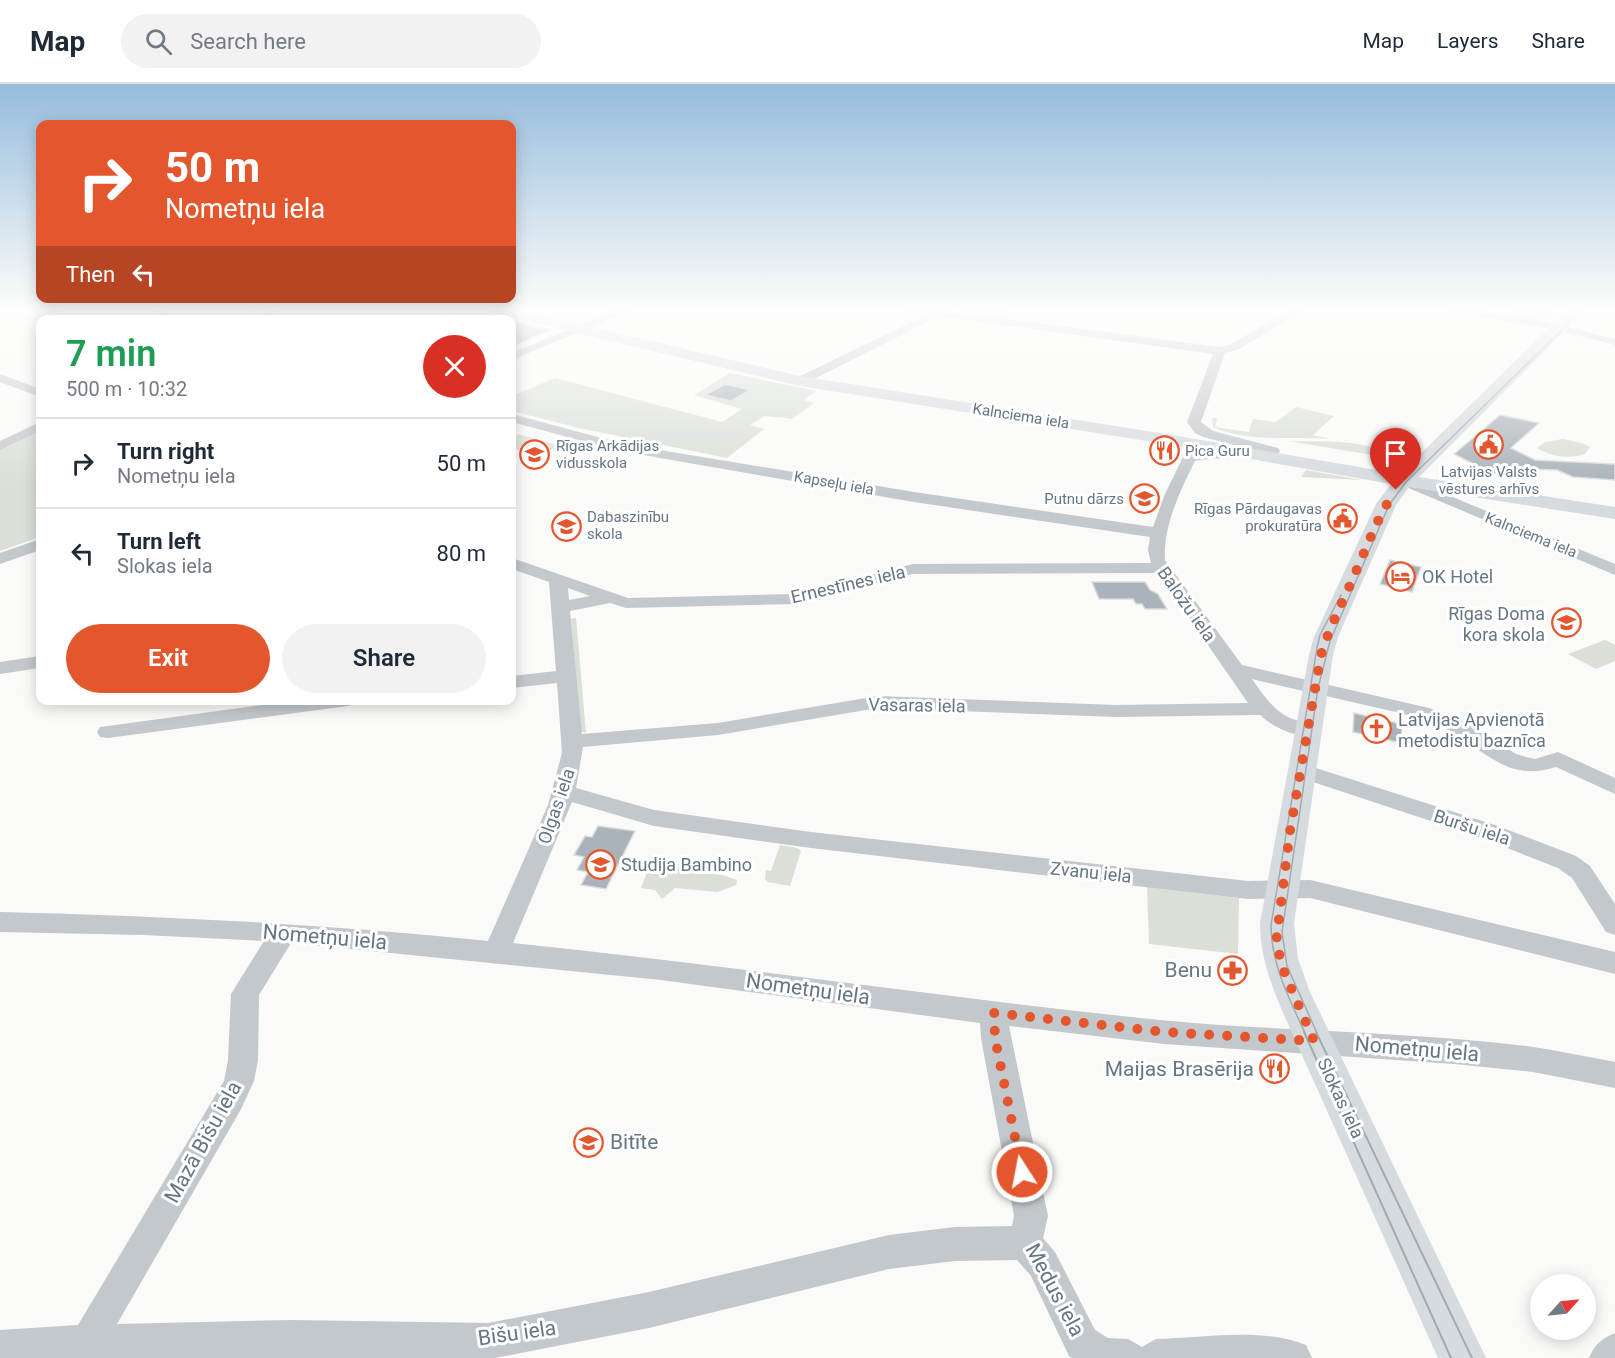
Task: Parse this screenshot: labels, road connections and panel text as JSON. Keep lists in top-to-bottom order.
{
  "streets": {
    "main road": ["Kalnciema iela", "Slokas iela"],
    "street": [
      "Kapseļu iela",
      "Ernestīnes iela",
      "Baložu iela",
      "Vasaras iela",
      "Olgas iela",
      "Buršu iela",
      "Zvanu iela",
      "Nometņu iela",
      "Mazā Bišu iela",
      "Medus iela",
      "Bišu iela"
    ]
  },
  "crossings": [
    ["Kalnciema iela", "Baložu iela"],
    ["Kalnciema iela", "Slokas iela"],
    ["Kapseļu iela", "Baložu iela"],
    ["Ernestīnes iela", "Baložu iela"],
    ["Ernestīnes iela", "Olgas iela"],
    ["Baložu iela", "Vasaras iela"],
    ["Baložu iela", "Slokas iela"],
    ["Vasaras iela", "Olgas iela"],
    ["Olgas iela", "Zvanu iela"],
    ["Olgas iela", "Nometņu iela"],
    ["Buršu iela", "Slokas iela"],
    ["Zvanu iela", "Slokas iela"],
    ["Nometņu iela", "Slokas iela"],
    ["Nometņu iela", "Mazā Bišu iela"],
    ["Nometņu iela", "Medus iela"],
    ["Mazā Bišu iela", "Bišu iela"],
    ["Medus iela", "Bišu iela"]
  ],
  "places": {
    "public building": ["Latvijas Valsts vēstures arhīvs", "Rīgas Pārdaugavas prokuratūra"],
    "restaurant": ["Pica Guru", "Maijas Brasērija"],
    "school or university": [
      "Rīgas Arkādijas vidusskola",
      "Putnu dārzs",
      "Dabaszinību skola",
      "Rīgas Doma kora skola",
      "Studija Bambino",
      "Bitīte"
    ],
    "hotel": ["OK Hotel"],
    "church": ["Latvijas Apvienotā metodistu baznīca"],
    "pharmacy": ["Benu"]
  },
  "north": "top right",
  "page": {
    "header": "Map",
    "search": "Search here",
    "nav": ["Map", "Layers", "Share"],
    "turn": ["50 m", "Nometņu iela"],
    "then": "Then",
    "heading": ["7 min", "500 m · 10:32"],
    "list": [
      {
        "name": "Turn right",
        "note": "Nometņu iela",
        "value": "50 m"
      },
      {
        "name": "Turn left",
        "note": "Slokas iela",
        "value": "80 m"
      }
    ],
    "buttons": ["Exit", "Share"]
  }
}
